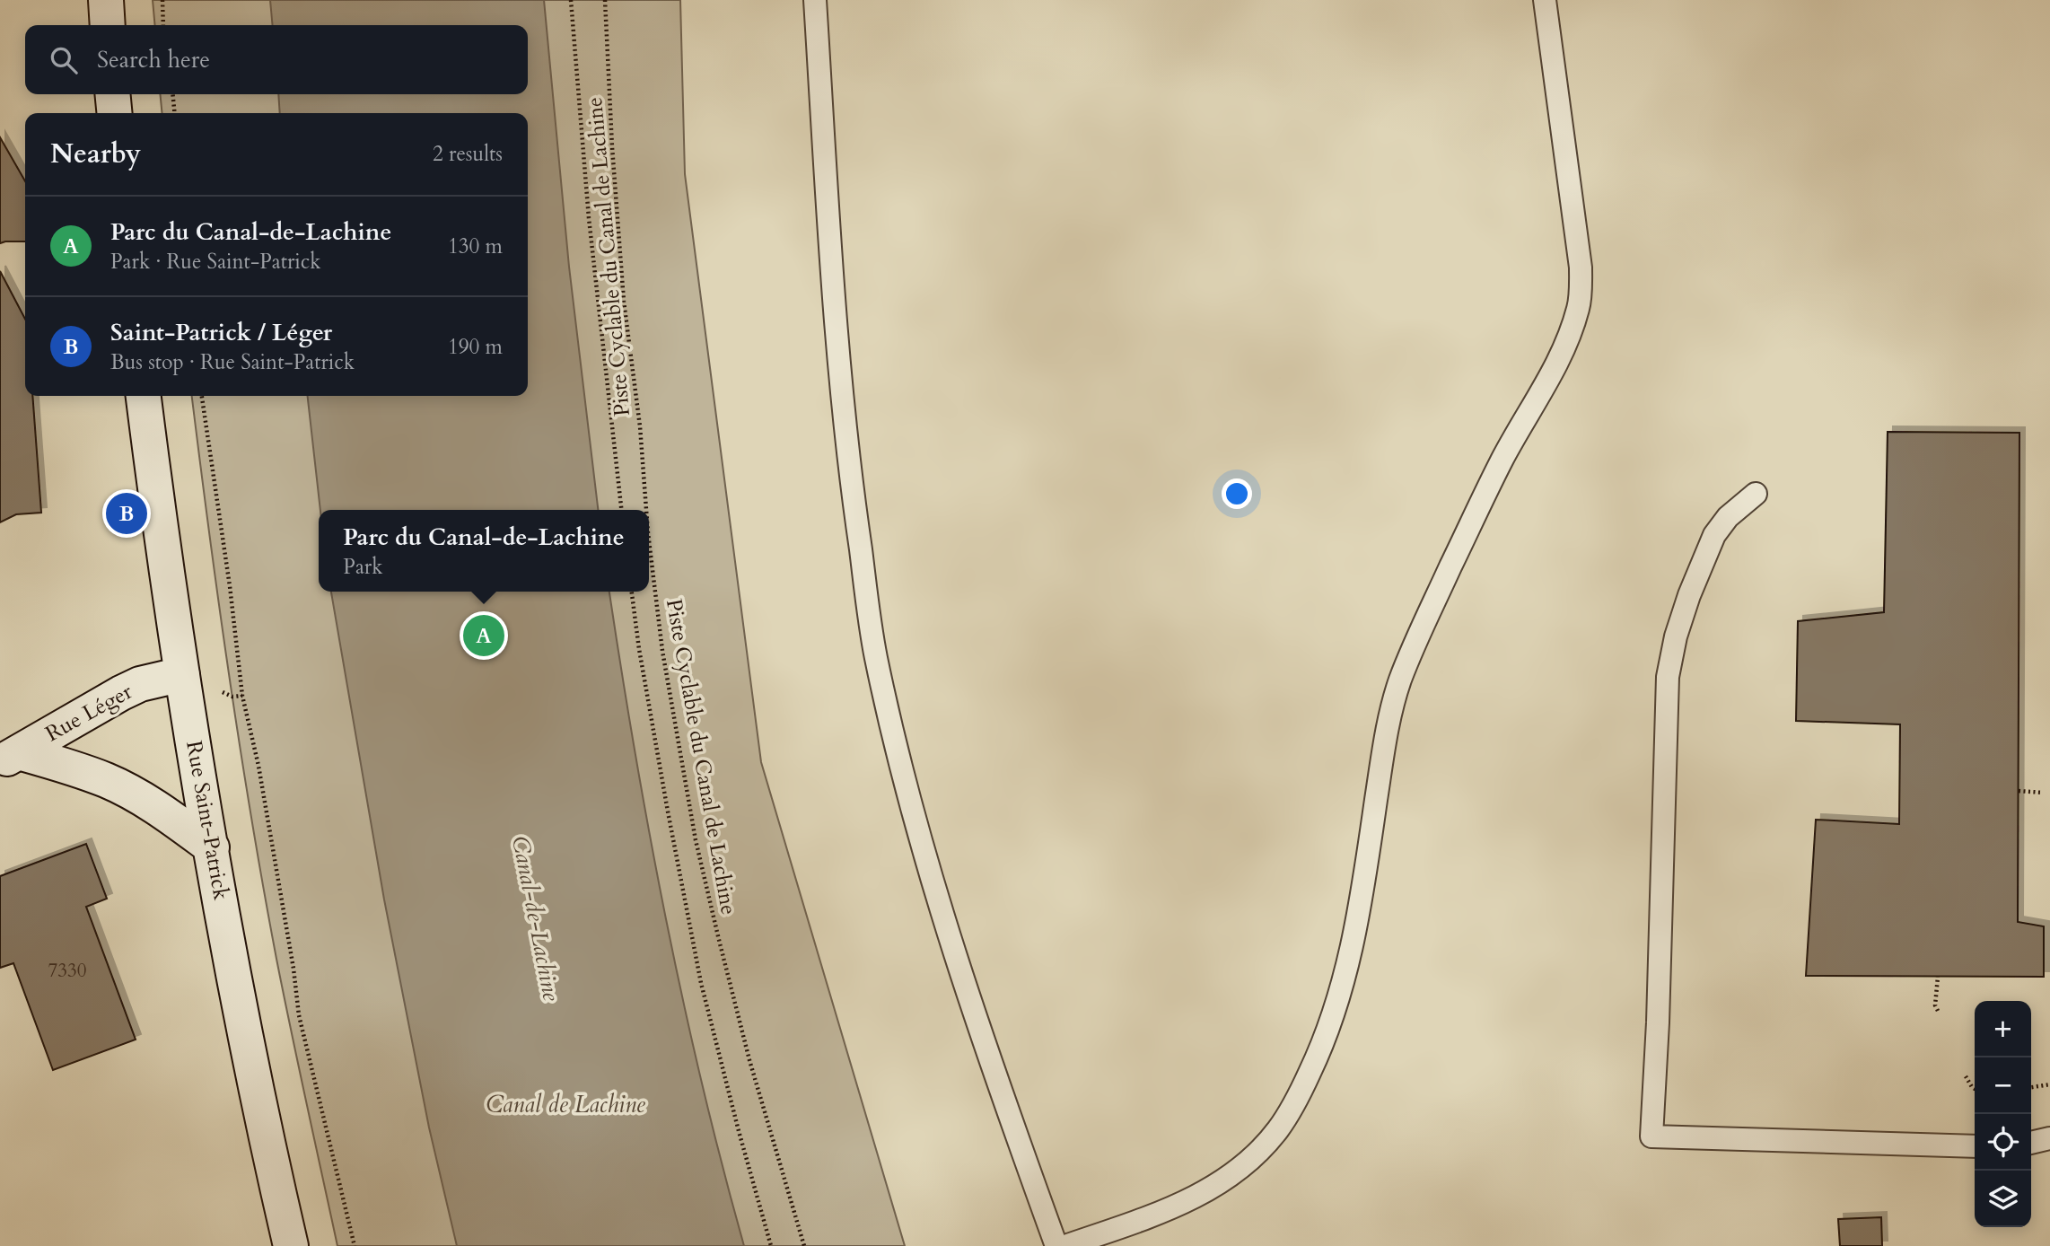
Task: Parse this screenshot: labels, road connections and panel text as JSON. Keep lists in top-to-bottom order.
{
  "streets": {
    "main road": ["Rue Léger", "Rue Saint-Patrick"],
    "path": ["Piste Cyclable du Canal de Lachine"]
  },
  "crossings": [
    ["Rue Léger", "Rue Saint-Patrick"]
  ],
  "water": ["Canal-de-Lachine", "Canal de Lachine"],
  "house_numbers": ["7330"],
  "page": {
    "search": "Search here",
    "heading": ["Nearby", "2 results"],
    "list": [
      {
        "mark": "A",
        "name": "Parc du Canal-de-Lachine",
        "note": "Park · Rue Saint-Patrick",
        "value": "130 m"
      },
      {
        "mark": "B",
        "name": "Saint-Patrick / Léger",
        "note": "Bus stop · Rue Saint-Patrick",
        "value": "190 m"
      }
    ],
    "pins": ["B", "A"],
    "popup": ["Parc du Canal-de-Lachine", "Park"],
    "map_buttons": ["+", "−"]
  }
}
